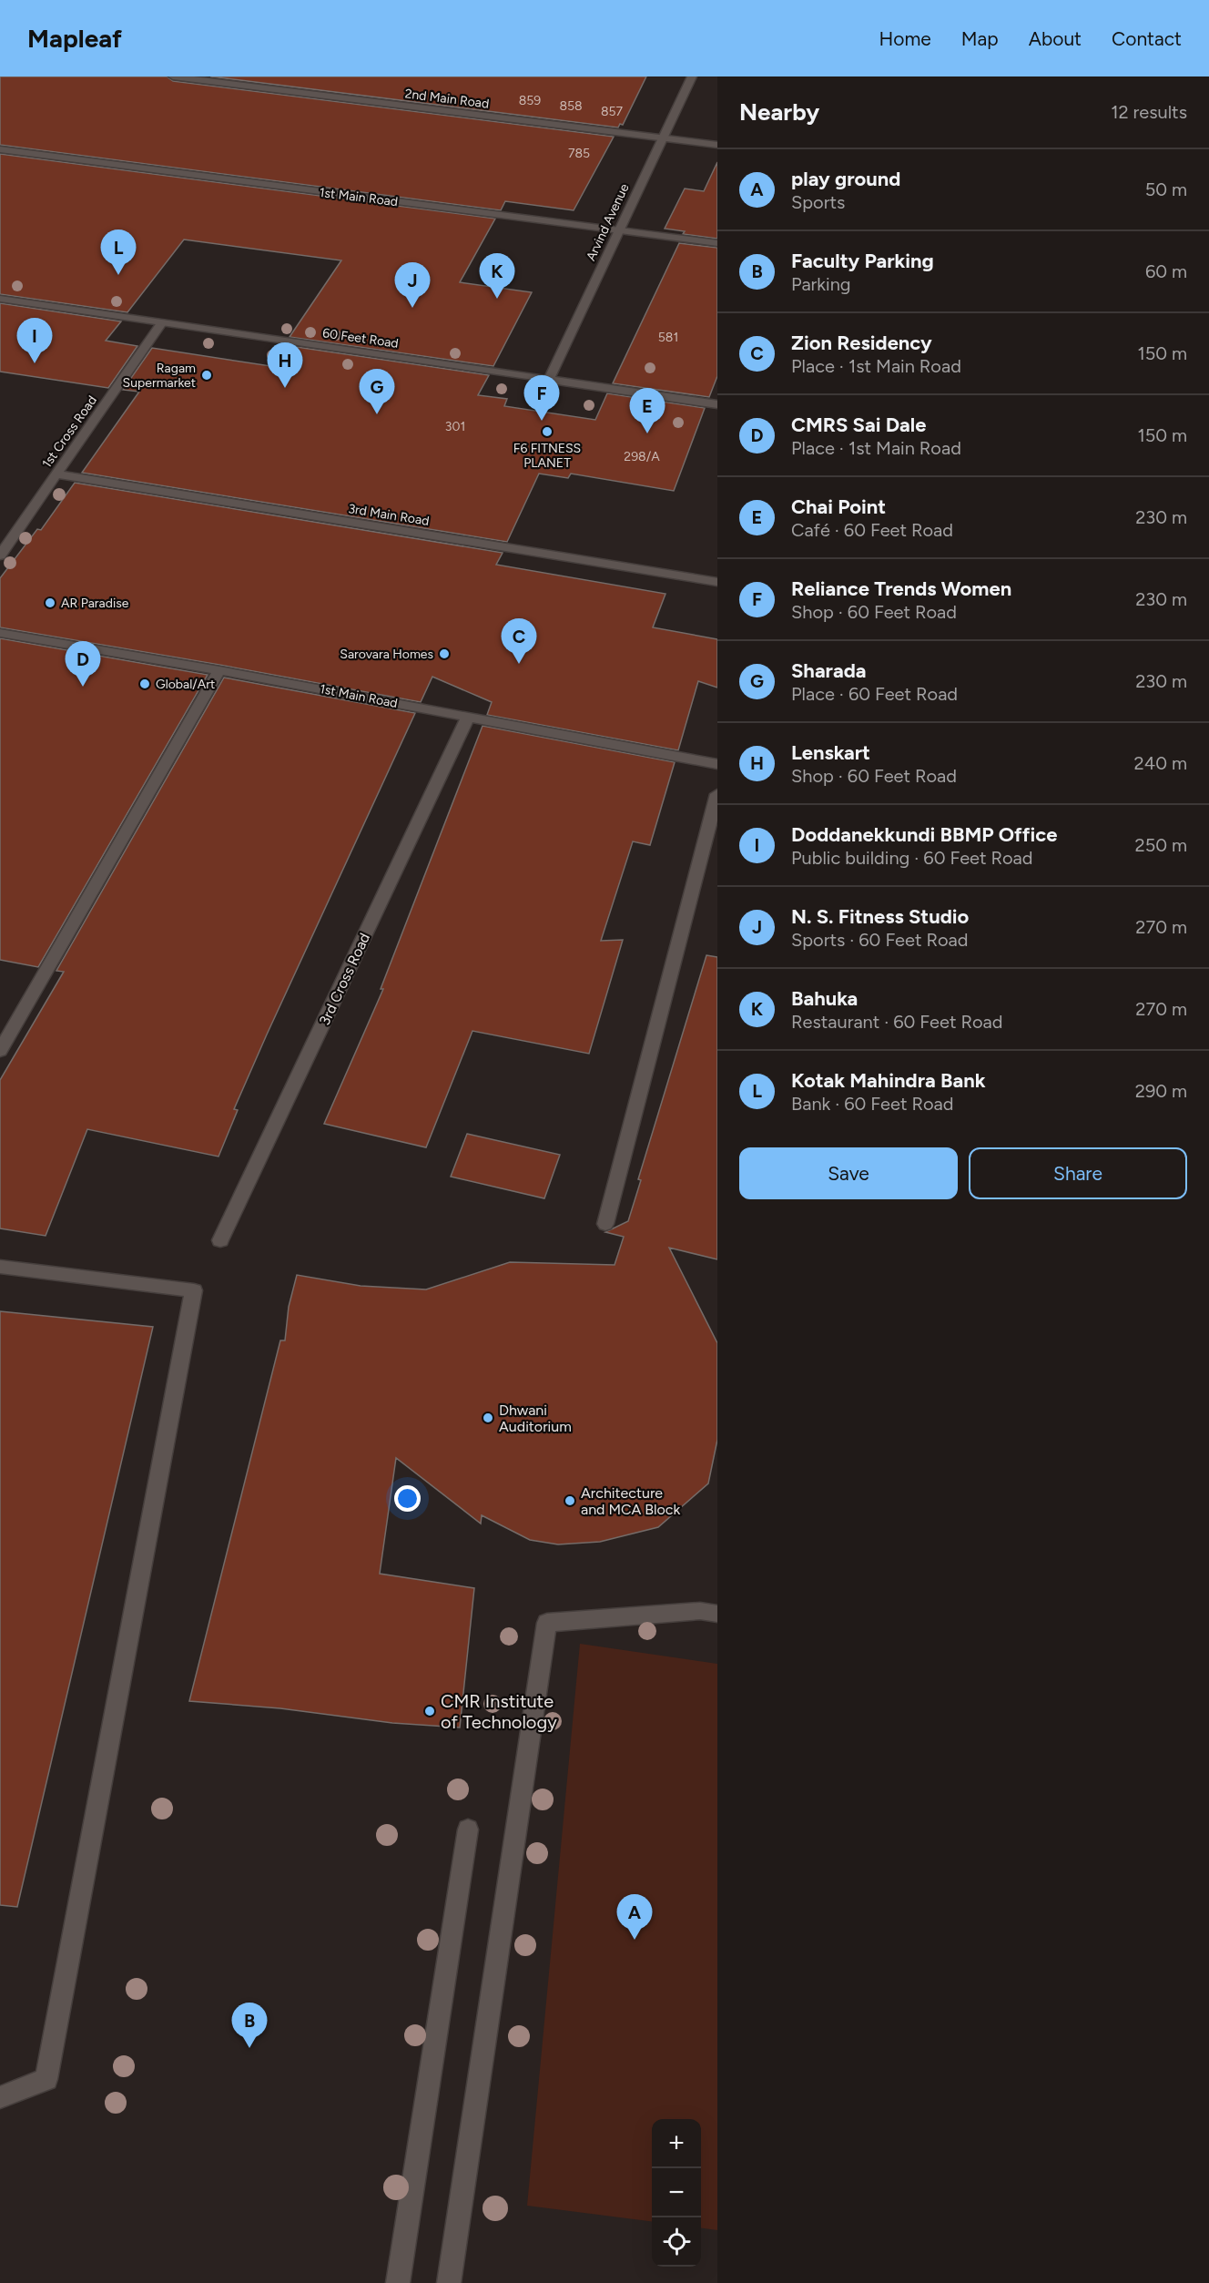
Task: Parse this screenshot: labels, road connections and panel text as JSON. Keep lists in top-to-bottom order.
{
  "streets": {
    "street": [
      "2nd Main Road",
      "1st Main Road",
      "Arvind Avenue",
      "60 Feet Road",
      "1st Cross Road",
      "3rd Main Road",
      "3rd Cross Road"
    ]
  },
  "crossings": [
    ["2nd Main Road", "Arvind Avenue"],
    ["1st Main Road", "Arvind Avenue"],
    ["1st Main Road", "3rd Cross Road"],
    ["Arvind Avenue", "60 Feet Road"],
    ["60 Feet Road", "1st Cross Road"],
    ["1st Cross Road", "3rd Main Road"]
  ],
  "places": [
    "Ragam Supermarket",
    "F6 FITNESS PLANET",
    "AR Paradise",
    "Sarovara Homes",
    "Global/Art",
    "Dhwani Auditorium",
    "Architecture and MCA Block",
    "CMR Institute of Technology"
  ],
  "house_numbers": [
    "859",
    "858",
    "857",
    "785",
    "581",
    "301",
    "298/A"
  ],
  "page": {
    "header": "Mapleaf",
    "nav": [
      "Home",
      "Map",
      "About",
      "Contact"
    ],
    "heading": ["Nearby", "12 results"],
    "list": [
      {
        "mark": "A",
        "name": "play ground",
        "note": "Sports",
        "value": "50 m"
      },
      {
        "mark": "B",
        "name": "Faculty Parking",
        "note": "Parking",
        "value": "60 m"
      },
      {
        "mark": "C",
        "name": "Zion Residency",
        "note": "Place · 1st Main Road",
        "value": "150 m"
      },
      {
        "mark": "D",
        "name": "CMRS Sai Dale",
        "note": "Place · 1st Main Road",
        "value": "150 m"
      },
      {
        "mark": "E",
        "name": "Chai Point",
        "note": "Café · 60 Feet Road",
        "value": "230 m"
      },
      {
        "mark": "F",
        "name": "Reliance Trends Women",
        "note": "Shop · 60 Feet Road",
        "value": "230 m"
      },
      {
        "mark": "G",
        "name": "Sharada",
        "note": "Place · 60 Feet Road",
        "value": "230 m"
      },
      {
        "mark": "H",
        "name": "Lenskart",
        "note": "Shop · 60 Feet Road",
        "value": "240 m"
      },
      {
        "mark": "I",
        "name": "Doddanekkundi BBMP Office",
        "note": "Public building · 60 Feet Road",
        "value": "250 m"
      },
      {
        "mark": "J",
        "name": "N. S. Fitness Studio",
        "note": "Sports · 60 Feet Road",
        "value": "270 m"
      },
      {
        "mark": "K",
        "name": "Bahuka",
        "note": "Restaurant · 60 Feet Road",
        "value": "270 m"
      },
      {
        "mark": "L",
        "name": "Kotak Mahindra Bank",
        "note": "Bank · 60 Feet Road",
        "value": "290 m"
      }
    ],
    "pins": [
      "L",
      "K",
      "J",
      "I",
      "H",
      "G",
      "F",
      "E",
      "C",
      "D",
      "A",
      "B"
    ],
    "buttons": ["Save", "Share"],
    "map_buttons": ["+", "−"]
  }
}
